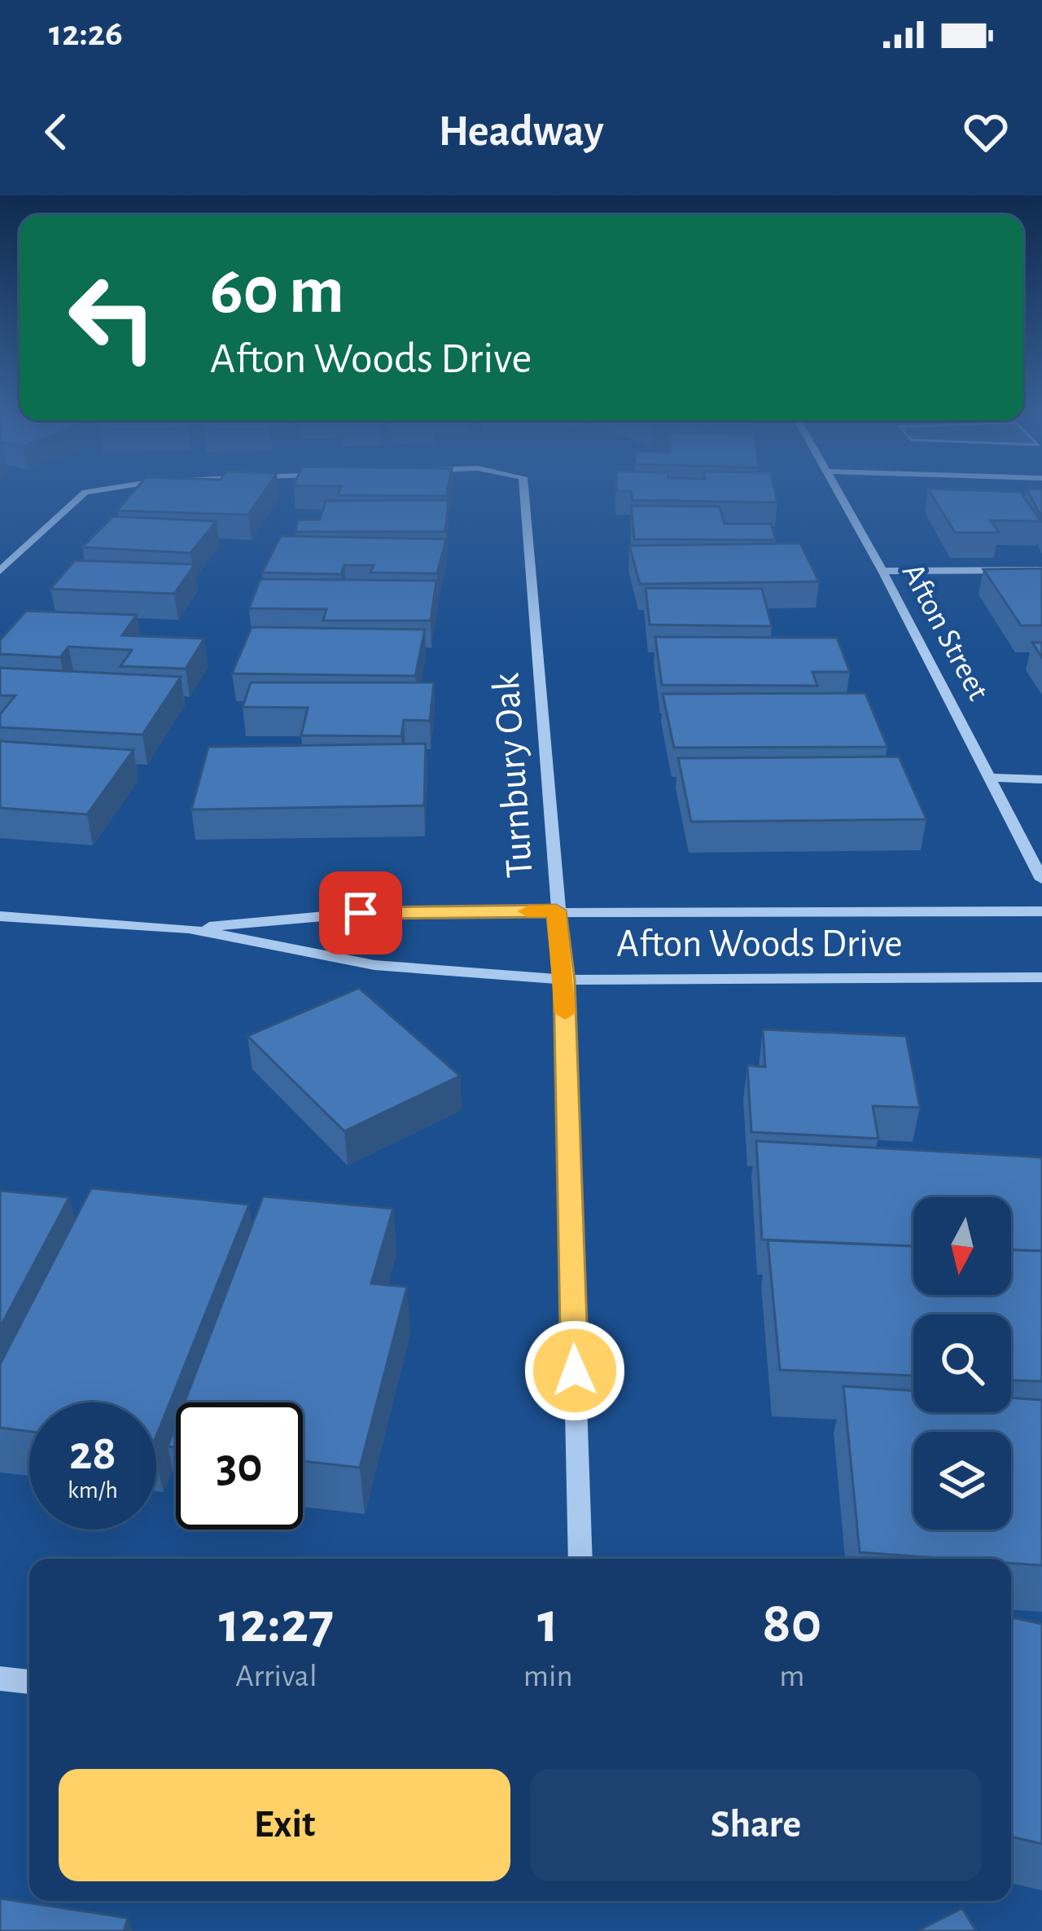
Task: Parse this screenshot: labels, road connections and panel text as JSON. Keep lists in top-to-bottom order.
{
  "streets": {
    "street": ["Afton Street", "Turnbury Oak", "Afton Woods Drive"]
  },
  "crossings": [
    ["Turnbury Oak", "Afton Woods Drive"]
  ],
  "north": "bottom",
  "page": {
    "status": "12:26",
    "header": "Headway",
    "turn": ["60 m", "Afton Woods Drive"],
    "speed": "28 km/h",
    "limit": "30",
    "eta": [
      "12:27",
      "Arrival",
      "1",
      "min",
      "80",
      "m"
    ],
    "buttons": ["Exit", "Share"]
  }
}
